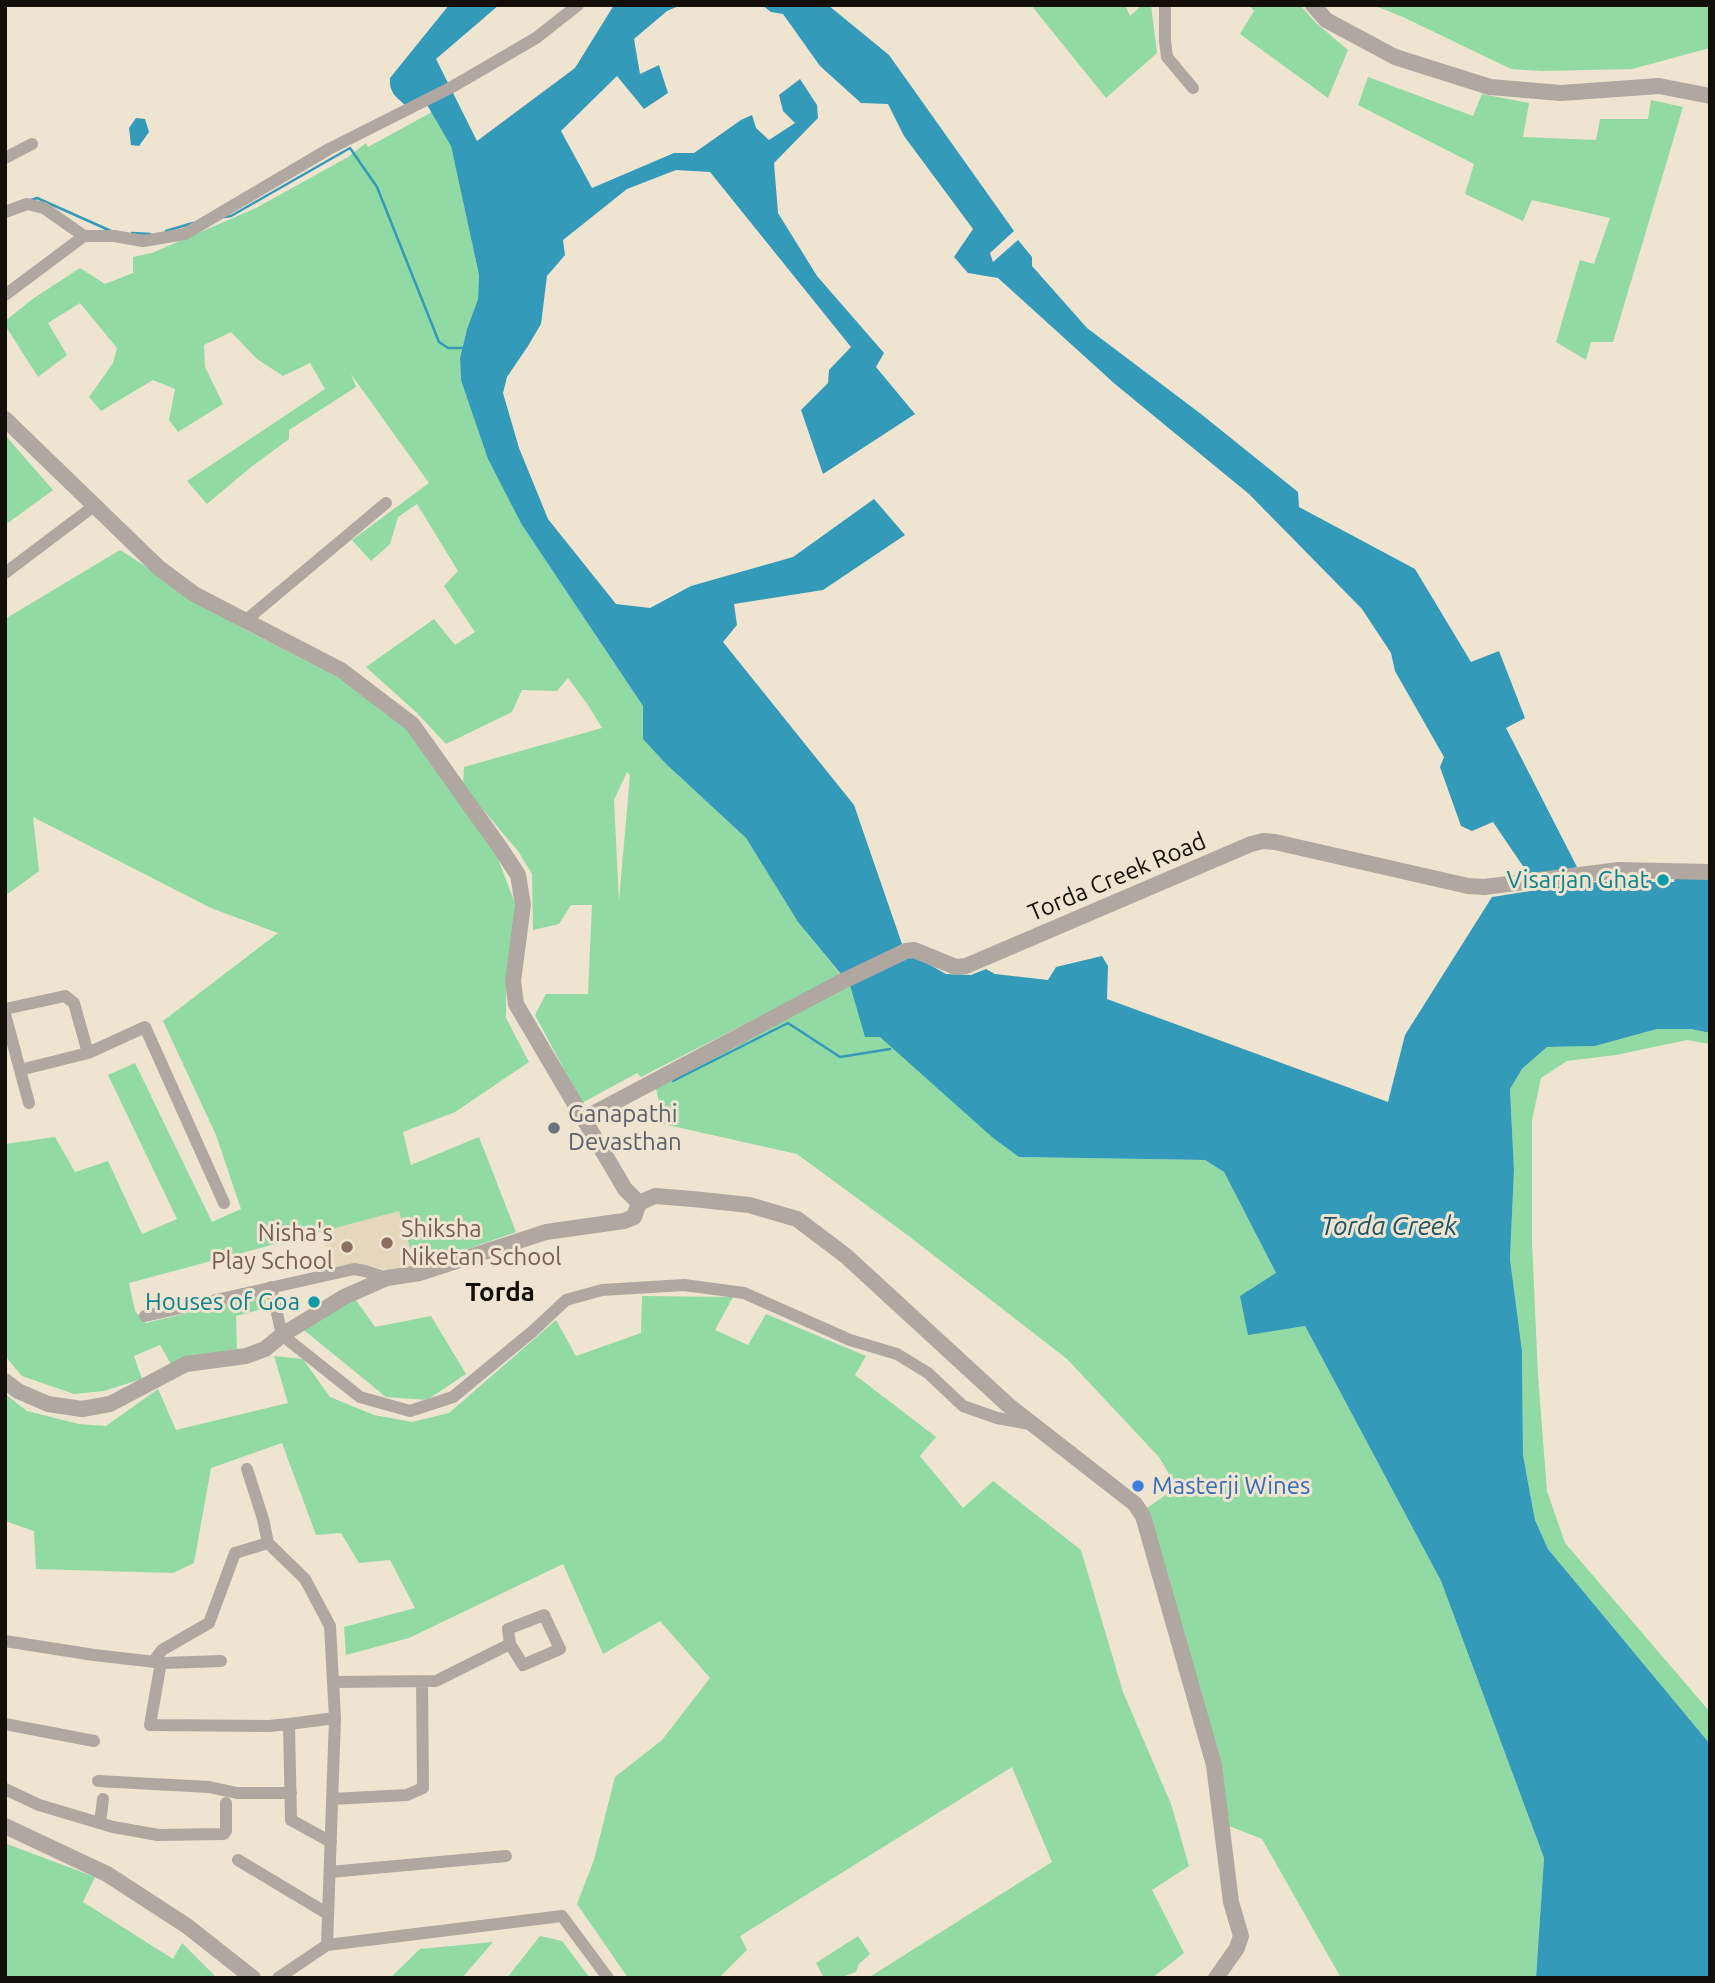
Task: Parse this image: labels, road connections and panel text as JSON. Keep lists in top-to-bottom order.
{
  "streets": {
    "street": ["Torda Creek Road"]
  },
  "districts": ["Torda"],
  "water": ["Torda Creek"],
  "places": [
    "Visarjan Ghat",
    "Ganapathi Devasthan",
    "Shiksha Niketan School",
    "Nisha's Play School",
    "Houses of Goa",
    "Masterji Wines"
  ]
}
